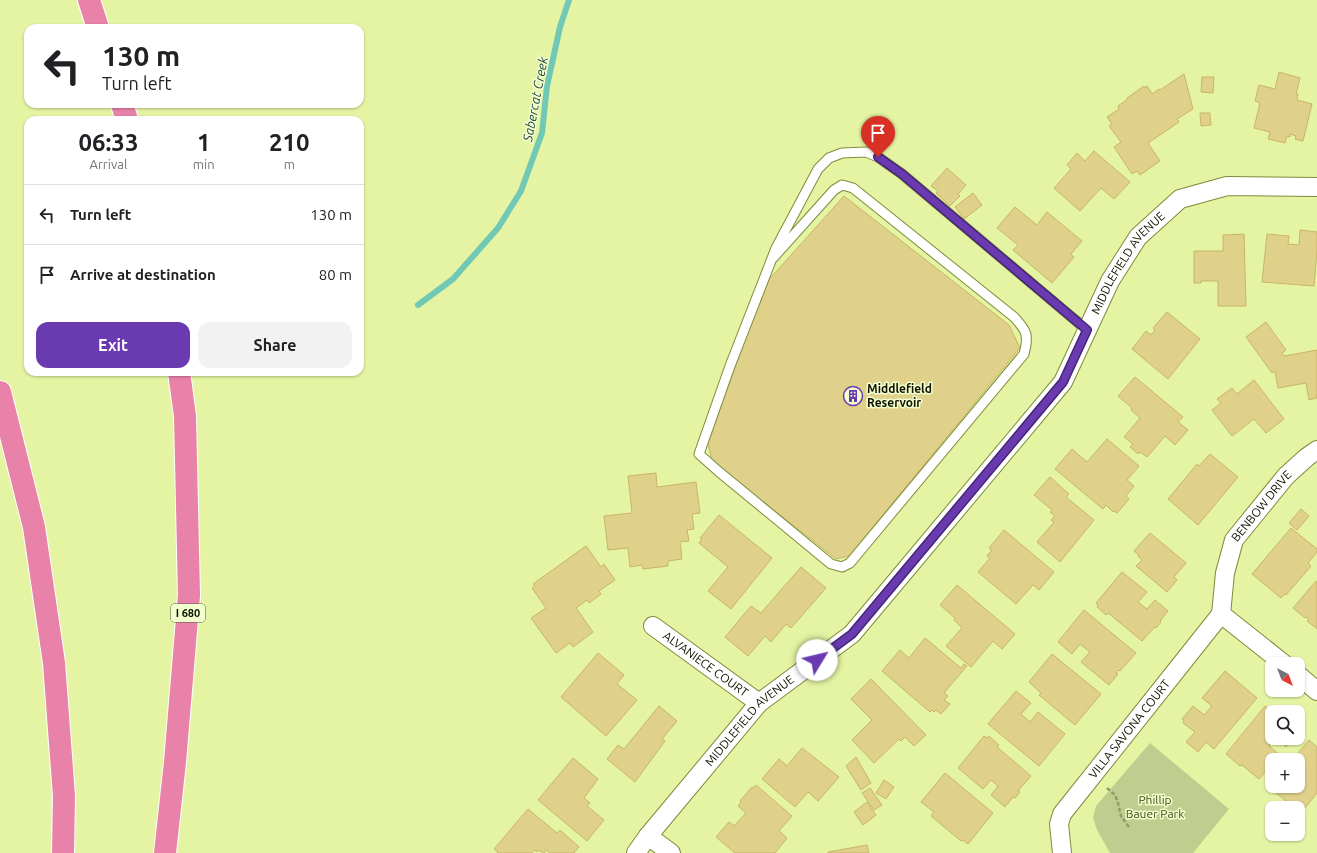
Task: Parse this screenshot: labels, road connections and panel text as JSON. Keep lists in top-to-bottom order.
{
  "streets": {
    "highway": ["I 680"],
    "street": [
      "MIDDLEFIELD AVENUE",
      "BENBOW DRIVE",
      "ALVANIECE COURT",
      "VILLA SAVONA COURT"
    ]
  },
  "crossings": [
    ["MIDDLEFIELD AVENUE", "ALVANIECE COURT"],
    ["BENBOW DRIVE", "VILLA SAVONA COURT"]
  ],
  "water": ["Sabercat Creek"],
  "parks": ["Phillip Bauer Park"],
  "places": {
    "building": ["Middlefield Reservoir"]
  },
  "north": "bottom right",
  "page": {
    "turn": ["130 m", "Turn left"],
    "eta": [
      "06:33",
      "Arrival",
      "1",
      "min",
      "210",
      "m"
    ],
    "list": [
      {
        "name": "Turn left",
        "value": "130 m"
      },
      {
        "name": "Arrive at destination",
        "value": "80 m"
      }
    ],
    "buttons": ["Exit", "Share"],
    "map_buttons": ["+", "−"]
  }
}
